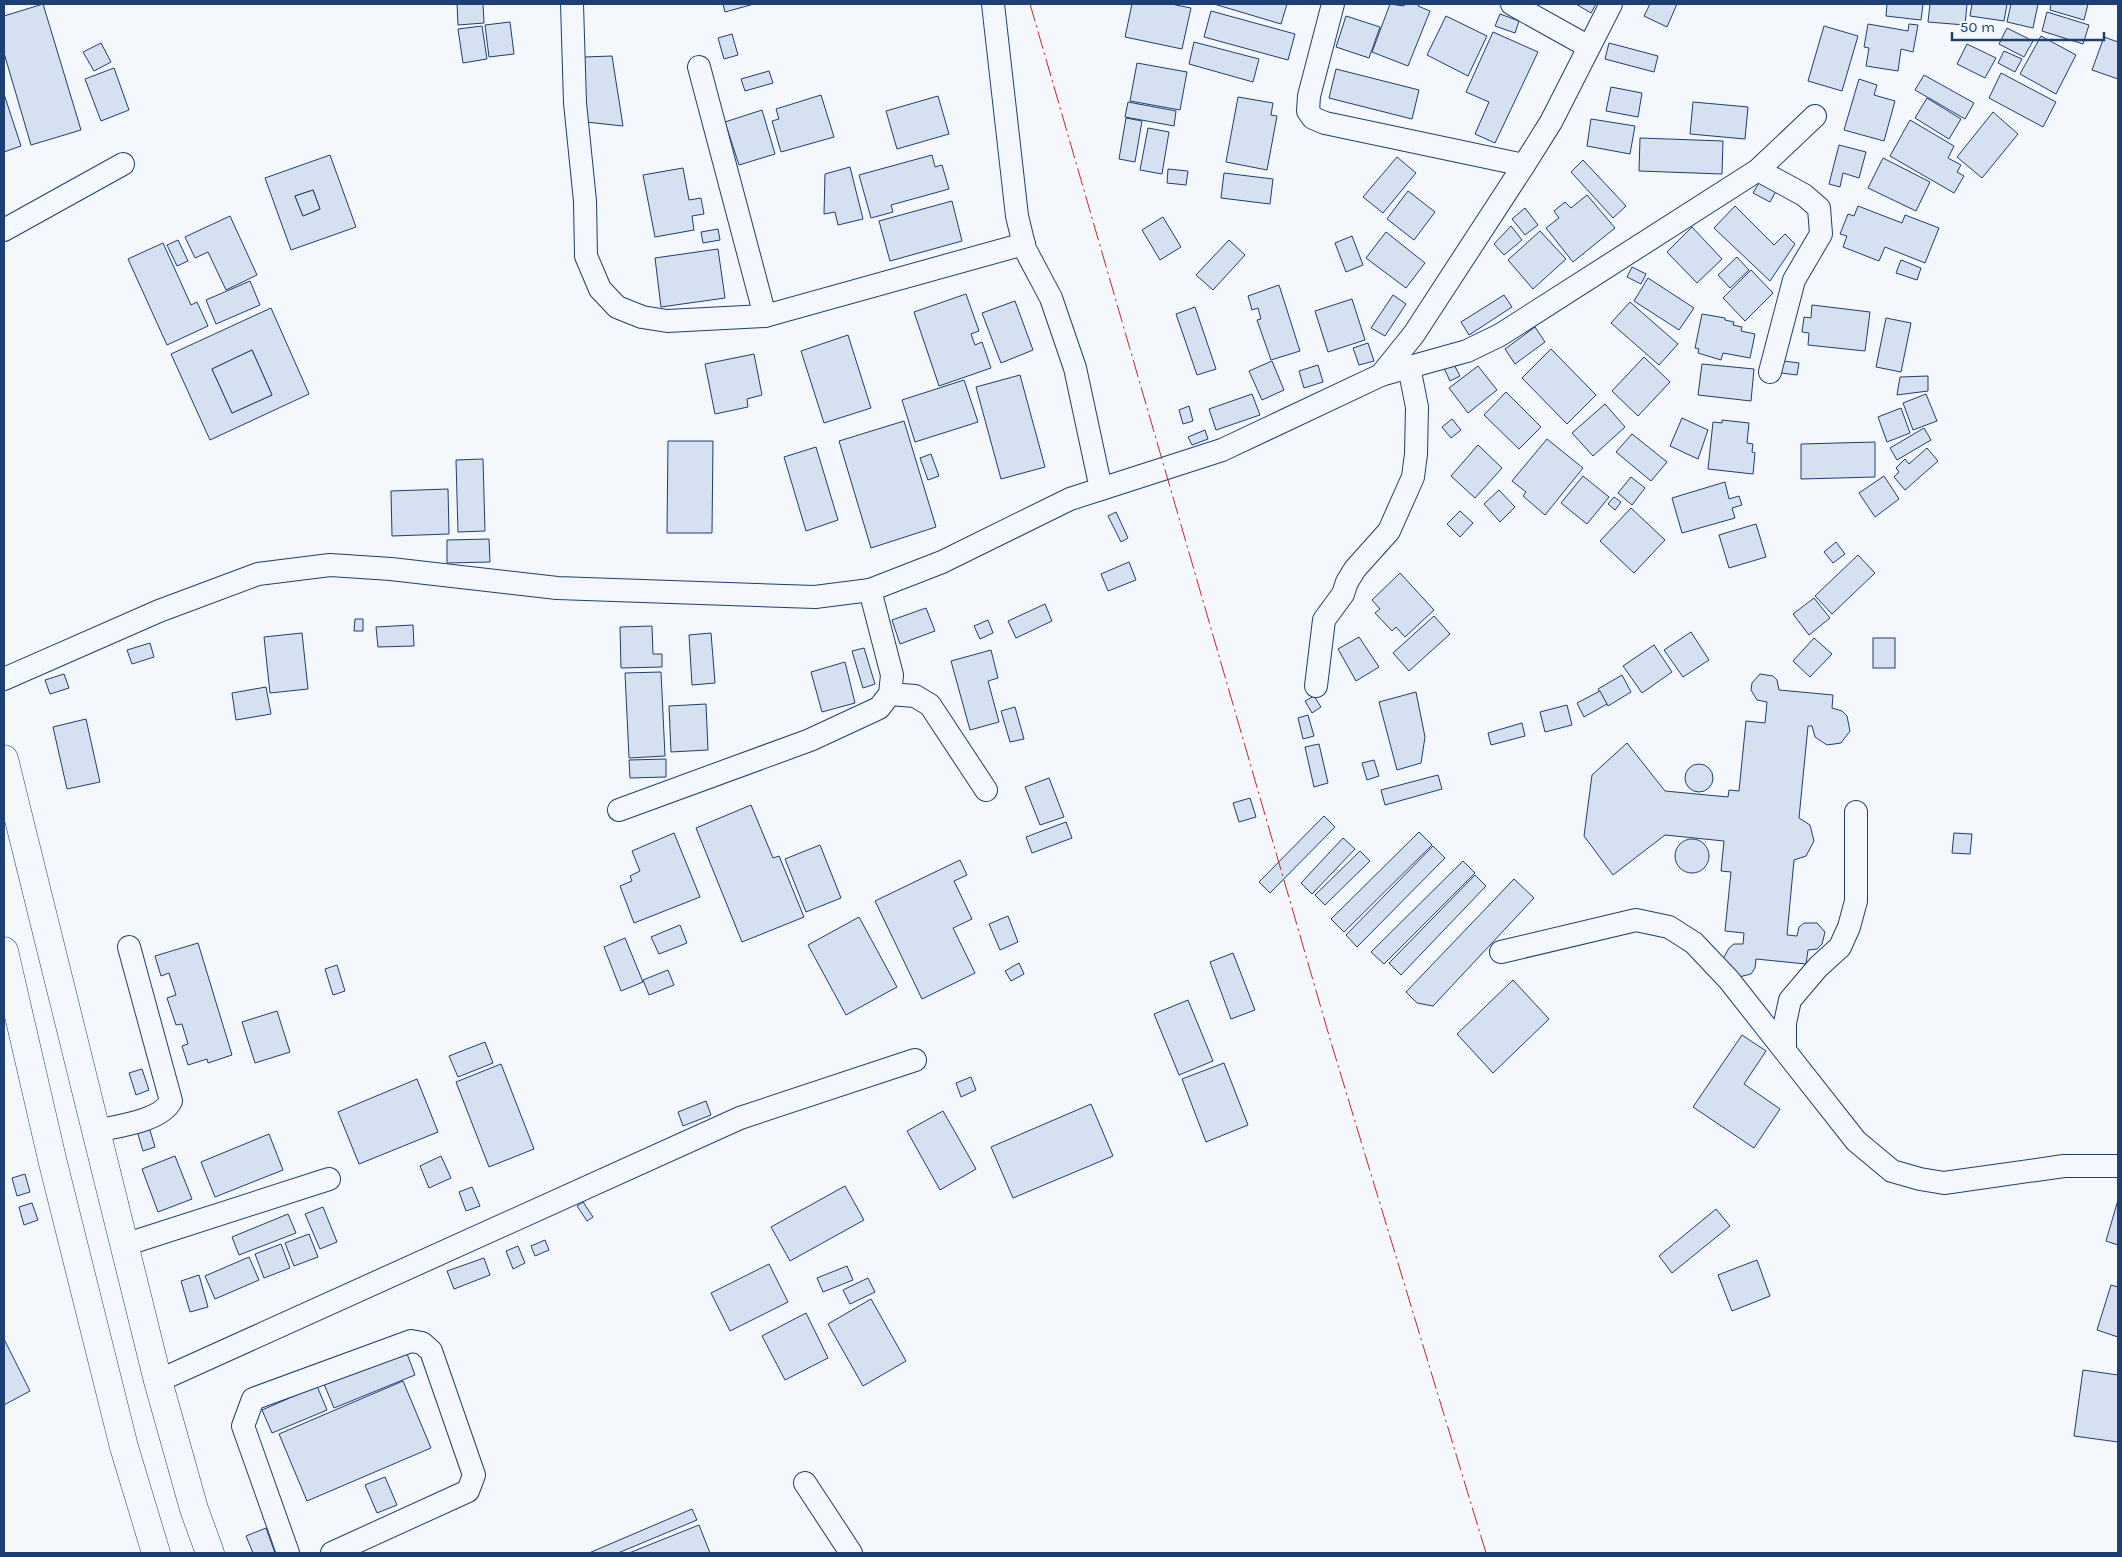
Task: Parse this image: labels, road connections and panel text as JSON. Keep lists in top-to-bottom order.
{
  "scale_bar": "50 m"
}
